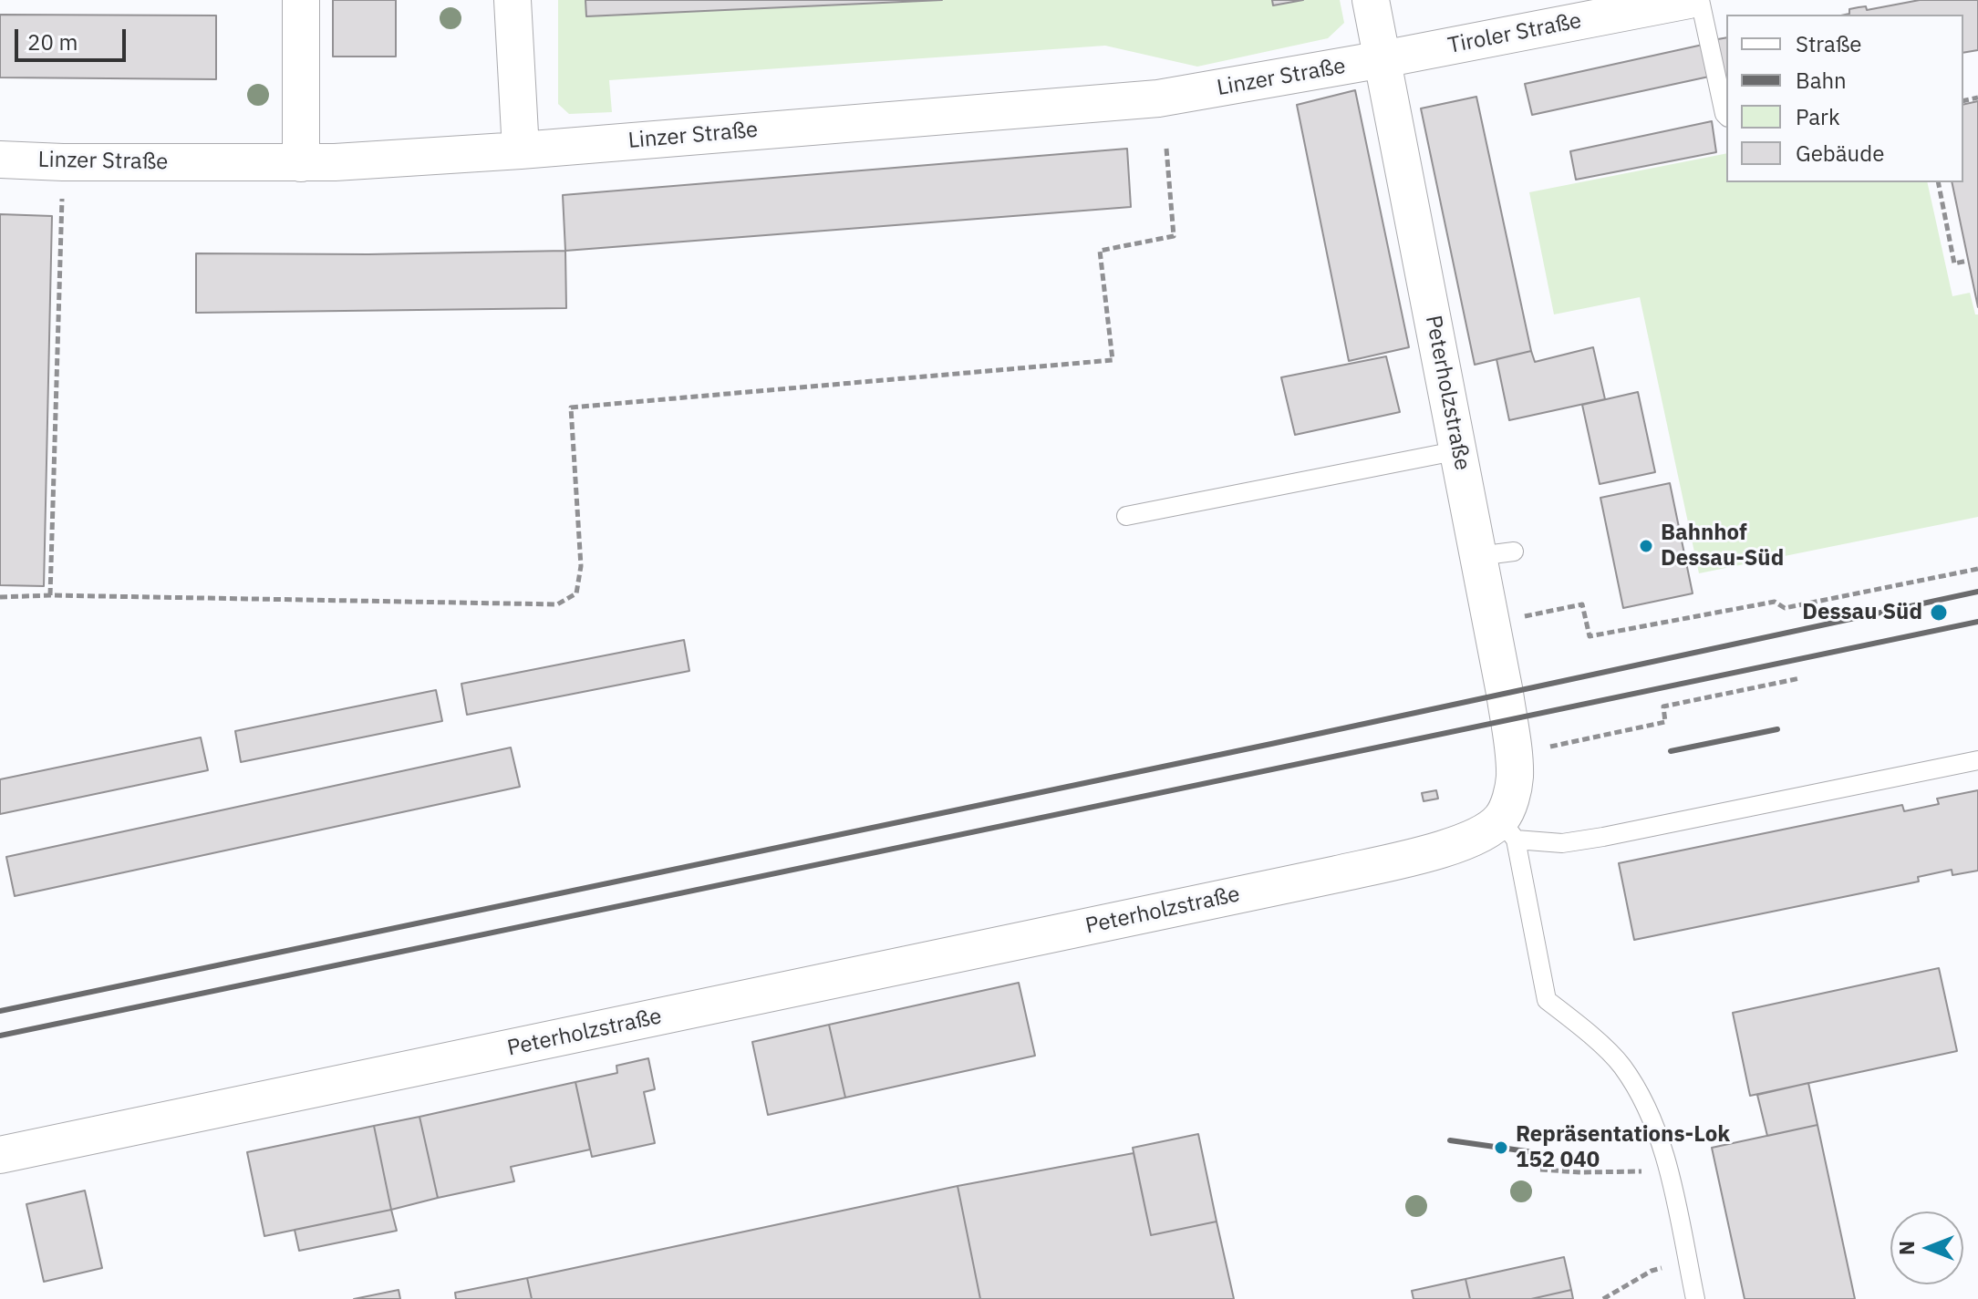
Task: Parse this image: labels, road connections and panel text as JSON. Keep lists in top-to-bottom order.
{
  "streets": {
    "street": ["Tiroler Straße", "Linzer Straße", "Peterholzstraße"]
  },
  "crossings": [
    ["Tiroler Straße", "Linzer Straße"],
    ["Tiroler Straße", "Peterholzstraße"],
    ["Linzer Straße", "Peterholzstraße"]
  ],
  "places": ["Bahnhof Dessau-Süd", "Dessau Süd", "Repräsentations-Lok 152 040"],
  "legend": [
    "Straße",
    "Bahn",
    "Park",
    "Gebäude"
  ],
  "scale_bar": "20 m",
  "north": "left"
}
